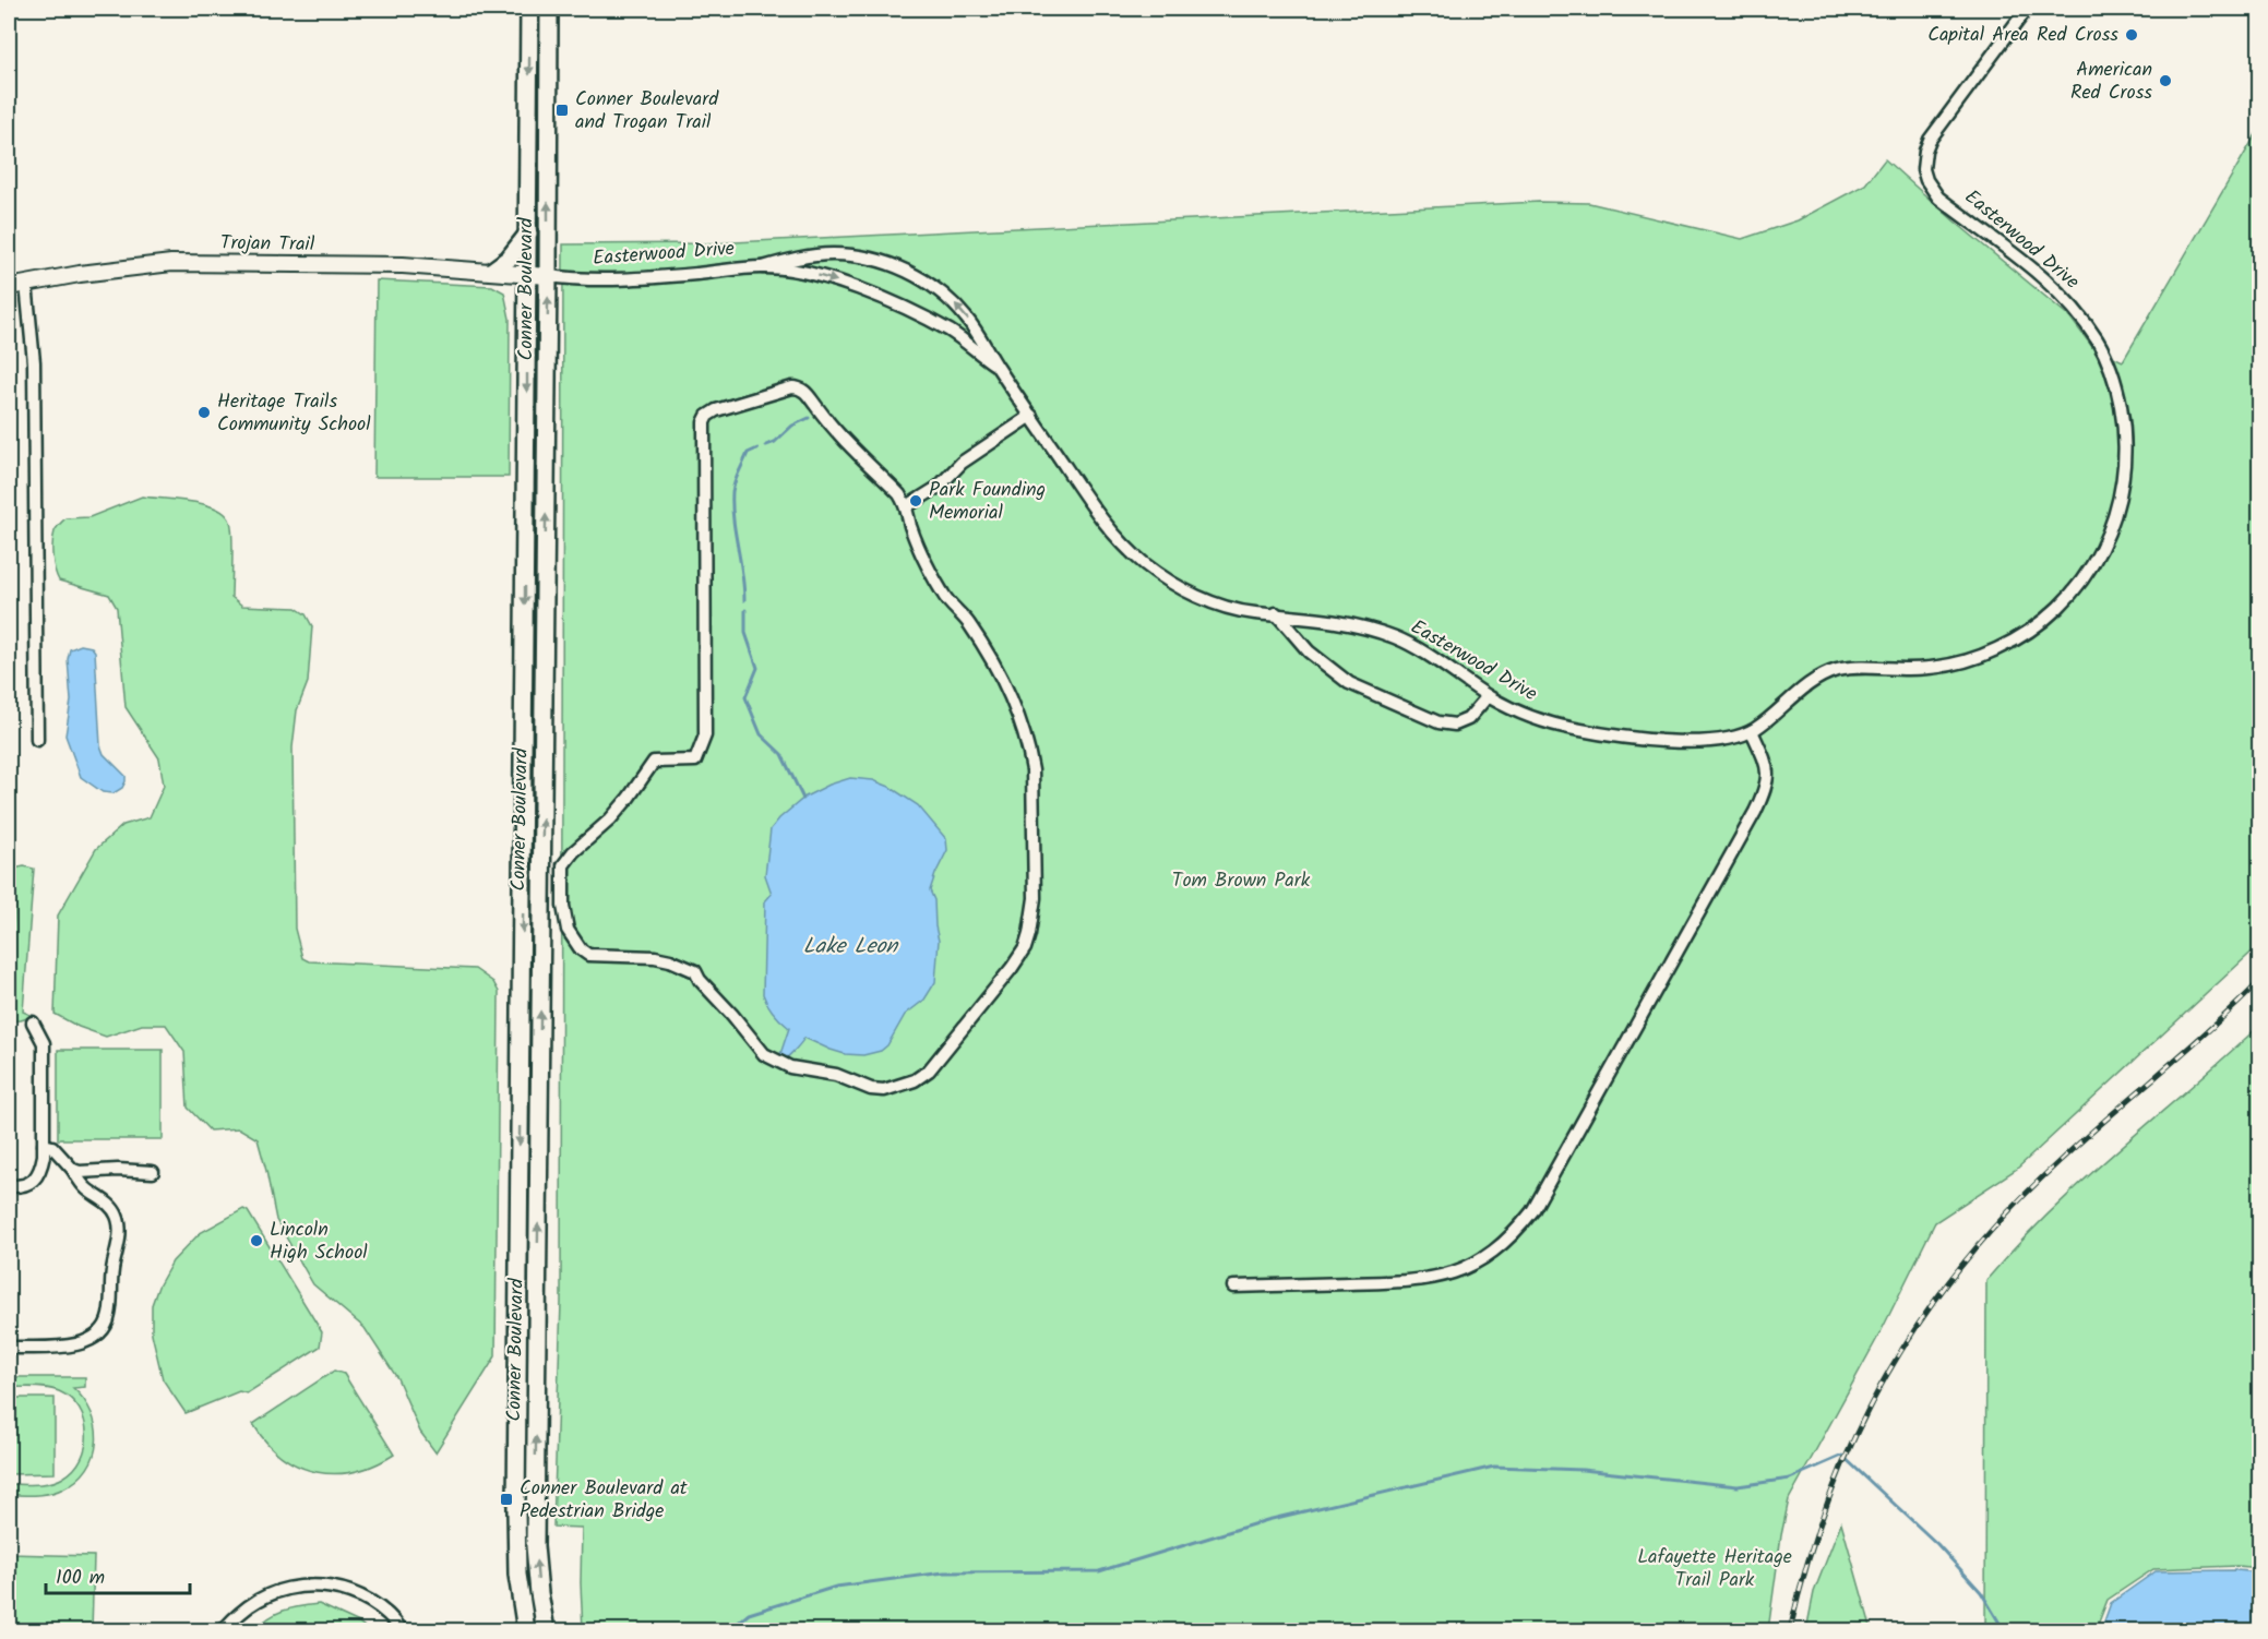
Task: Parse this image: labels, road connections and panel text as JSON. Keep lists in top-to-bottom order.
{
  "streets": {
    "main road": ["Conner Boulevard"],
    "street": ["Easterwood Drive", "Trojan Trail"]
  },
  "crossings": [
    ["Easterwood Drive", "Trojan Trail"],
    ["Easterwood Drive", "Conner Boulevard"],
    ["Trojan Trail", "Conner Boulevard"]
  ],
  "water": ["Lake Leon"],
  "parks": ["Tom Brown Park", "Lafayette Heritage Trail Park"],
  "places": {
    "other": [
      "Capital Area Red Cross",
      "American Red Cross",
      "Heritage Trails Community School",
      "Park Founding Memorial",
      "Lincoln High School"
    ],
    "transit": ["Conner Boulevard and Trogan Trail", "Conner Boulevard at Pedestrian Bridge"]
  },
  "scale_bar": "100 m"
}
